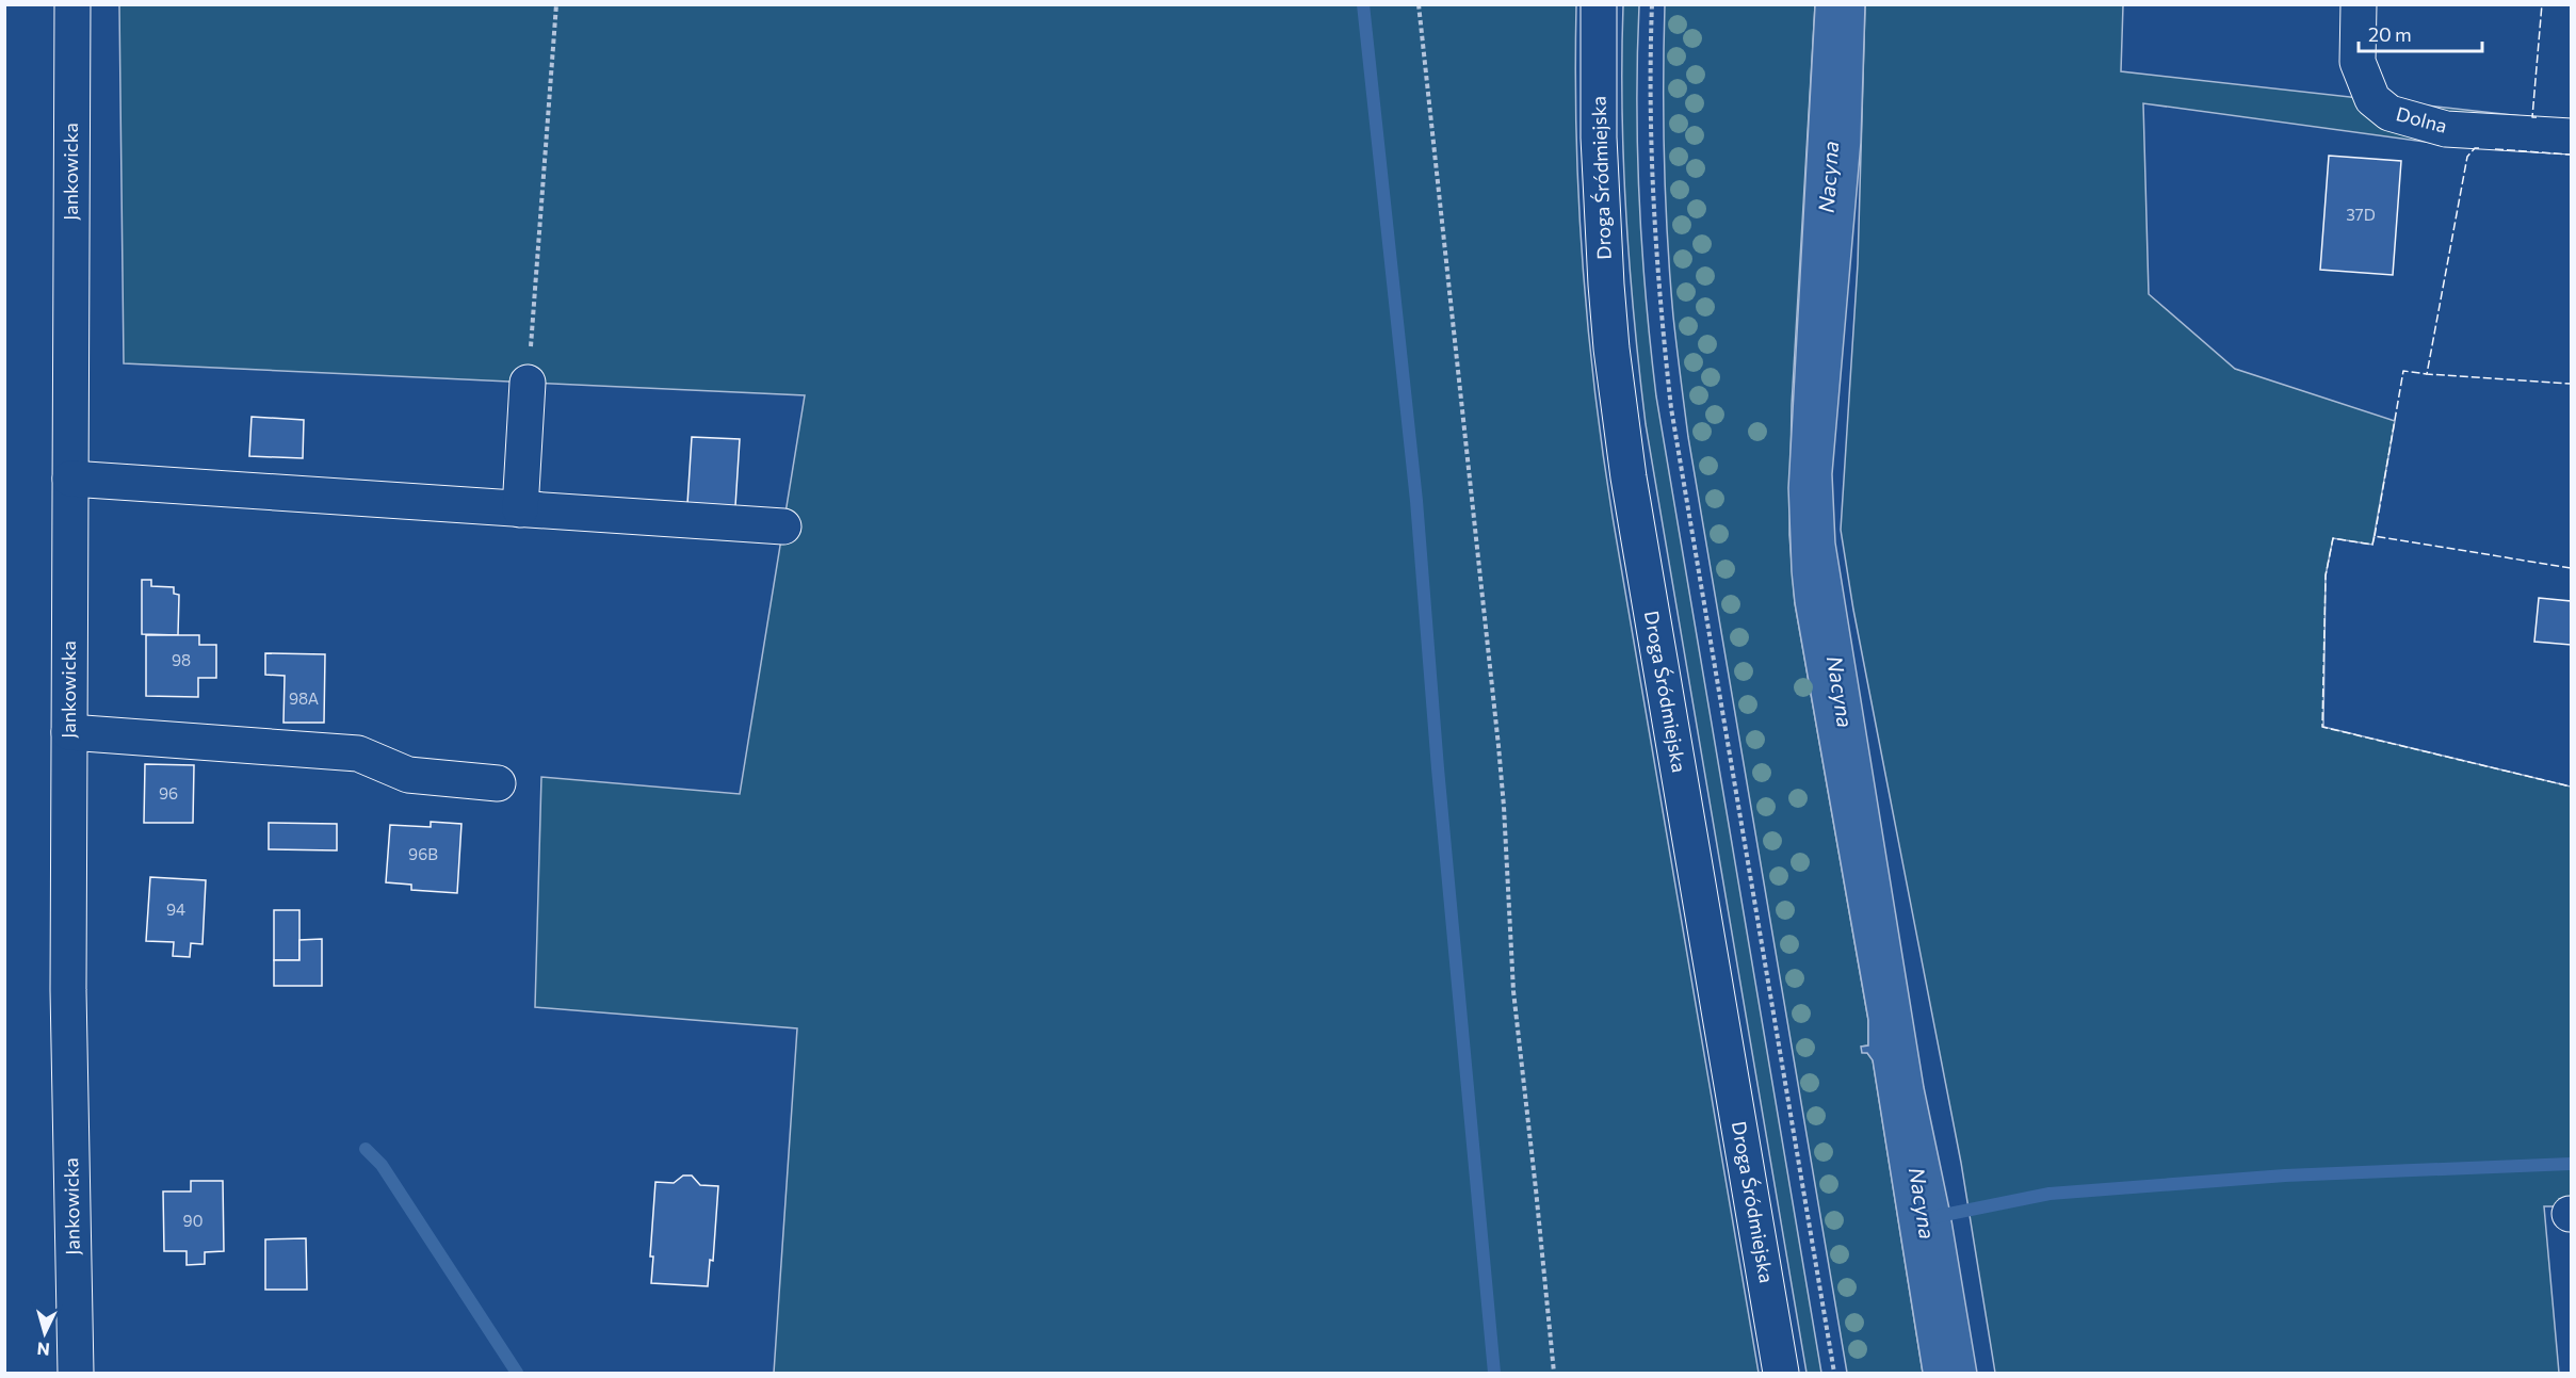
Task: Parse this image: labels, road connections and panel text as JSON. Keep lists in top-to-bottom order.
{
  "streets": {
    "street": ["Dolna", "Jankowicka", "Droga Śródmiejska"]
  },
  "water": ["Nacyna"],
  "house_numbers": [
    "37D",
    "98",
    "98A",
    "96",
    "96B",
    "94",
    "90"
  ],
  "scale_bar": "20 m",
  "north": "bottom"
}
